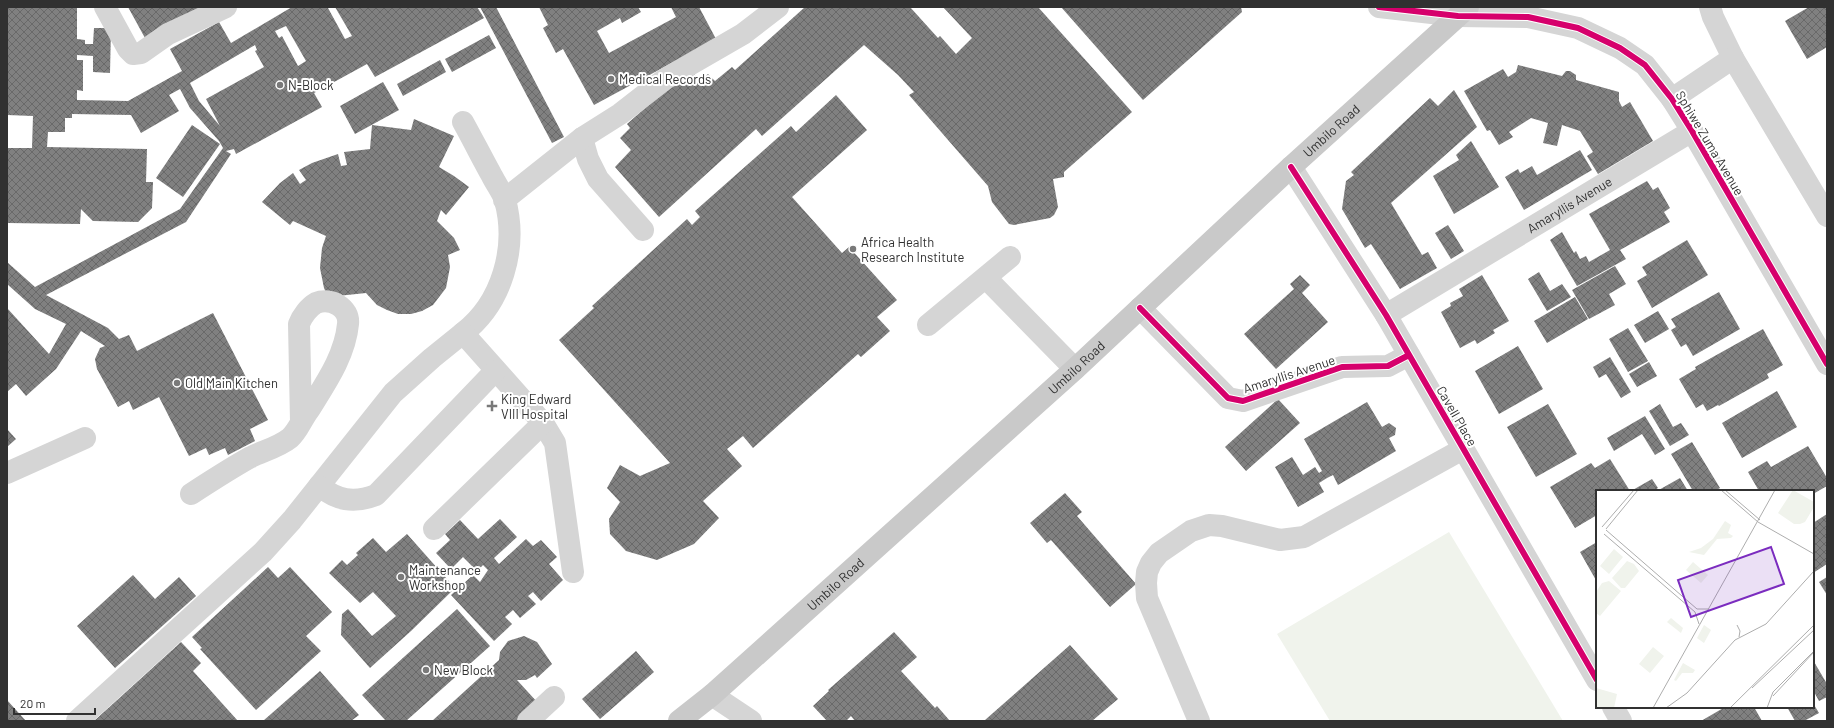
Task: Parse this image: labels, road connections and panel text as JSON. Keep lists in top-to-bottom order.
{
  "streets": {
    "main road": ["Umbilo Road"],
    "street": ["Sphiwe Zuma Avenue", "Amaryllis Avenue", "Cavell Place"]
  },
  "crossings": [
    ["Umbilo Road", "Sphiwe Zuma Avenue"],
    ["Umbilo Road", "Amaryllis Avenue"],
    ["Umbilo Road", "Cavell Place"],
    ["Sphiwe Zuma Avenue", "Amaryllis Avenue"],
    ["Amaryllis Avenue", "Cavell Place"]
  ],
  "places": {
    "other": [
      "Medical Records",
      "N-Block",
      "Africa Health Research Institute",
      "Old Main Kitchen",
      "Maintenance Workshop",
      "New Block"
    ],
    "health": ["King Edward VIII Hospital"]
  },
  "scale_bar": "20 m"
}
